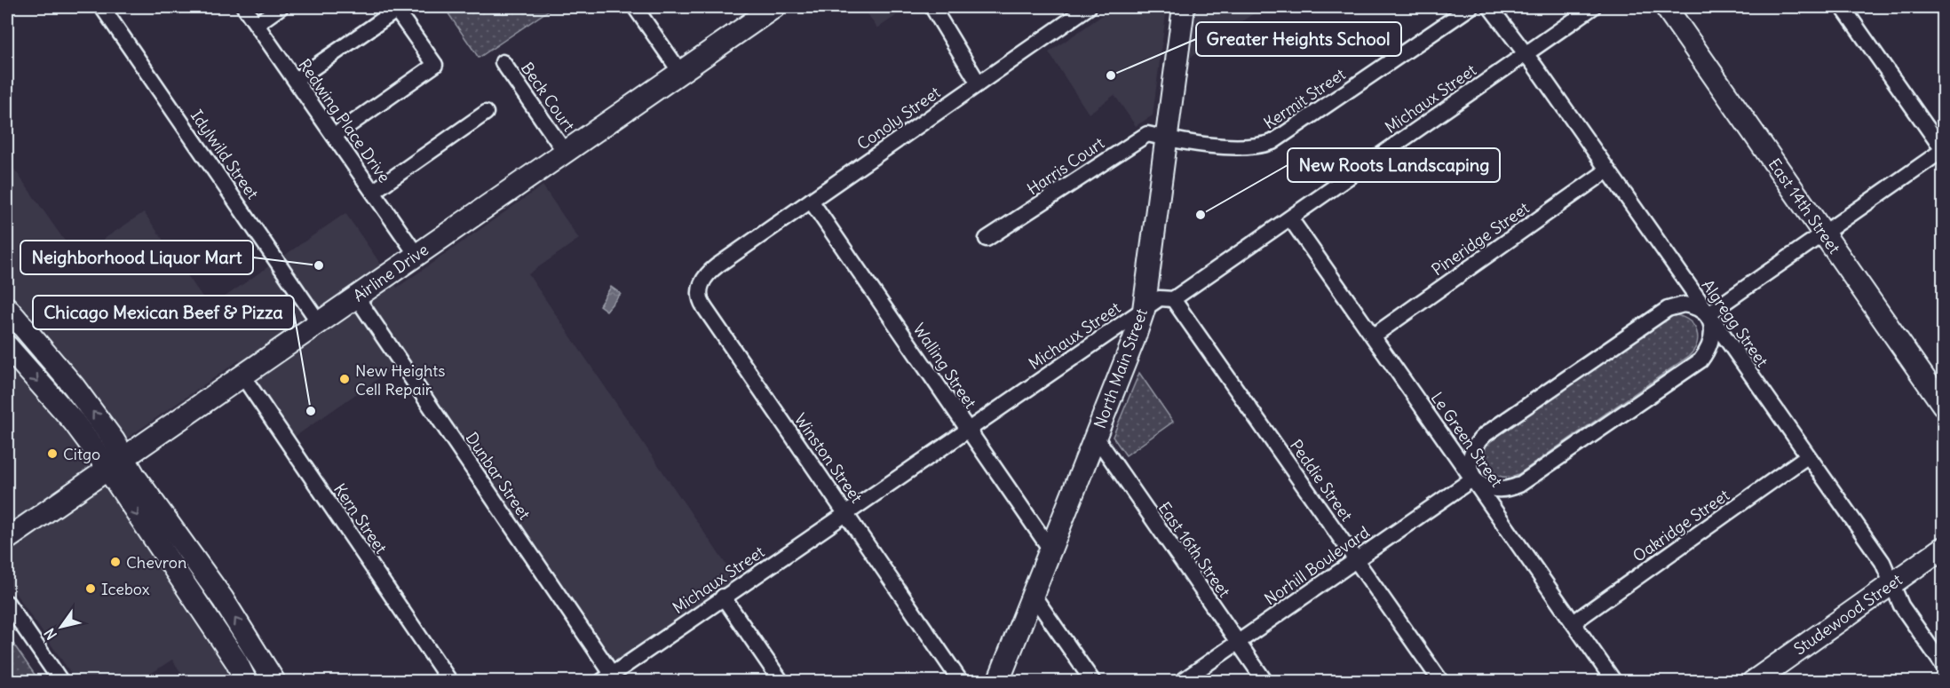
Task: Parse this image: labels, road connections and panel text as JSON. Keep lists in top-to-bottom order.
{
  "streets": {
    "main road": [
      "East 14th Street",
      "Airline Drive",
      "North Main Street",
      "Studewood Street"
    ],
    "street": [
      "Beck Court",
      "Kermit Street",
      "Michaux Street",
      "Conoly Street",
      "Redwing Place Drive",
      "Idylwild Street",
      "Harris Court",
      "Pineridge Street",
      "Algregg Street",
      "Walling Street",
      "Le Green Street",
      "Winston Street",
      "Dunbar Street",
      "Peddie Street",
      "Kern Street",
      "Oakridge Street",
      "East 16th Street",
      "Norhill Boulevard"
    ]
  },
  "crossings": [
    ["Beck Court", "Airline Drive"],
    ["Kermit Street", "Harris Court"],
    ["Kermit Street", "North Main Street"],
    ["Michaux Street", "Algregg Street"],
    ["Michaux Street", "Walling Street"],
    ["Michaux Street", "North Main Street"],
    ["Michaux Street", "Le Green Street"],
    ["Michaux Street", "Winston Street"],
    ["Michaux Street", "Dunbar Street"],
    ["Michaux Street", "Peddie Street"],
    ["Conoly Street", "Walling Street"],
    ["Conoly Street", "Winston Street"],
    ["Redwing Place Drive", "Airline Drive"],
    ["Idylwild Street", "Airline Drive"],
    ["Harris Court", "North Main Street"],
    ["Pineridge Street", "Algregg Street"],
    ["Pineridge Street", "Le Green Street"],
    ["Airline Drive", "Dunbar Street"],
    ["Airline Drive", "Kern Street"],
    ["Algregg Street", "Oakridge Street"],
    ["Algregg Street", "Studewood Street"],
    ["Walling Street", "North Main Street"],
    ["North Main Street", "East 16th Street"],
    ["Le Green Street", "Oakridge Street"],
    ["Le Green Street", "Norhill Boulevard"],
    ["Peddie Street", "Norhill Boulevard"],
    ["East 16th Street", "Norhill Boulevard"]
  ],
  "places": [
    "Greater Heights School",
    "New Roots Landscaping",
    "Neighborhood Liquor Mart",
    "New Heights Cell Repair",
    "Chicago Mexican Beef & Pizza",
    "Citgo",
    "Chevron",
    "Icebox"
  ],
  "north": "bottom left"
}
